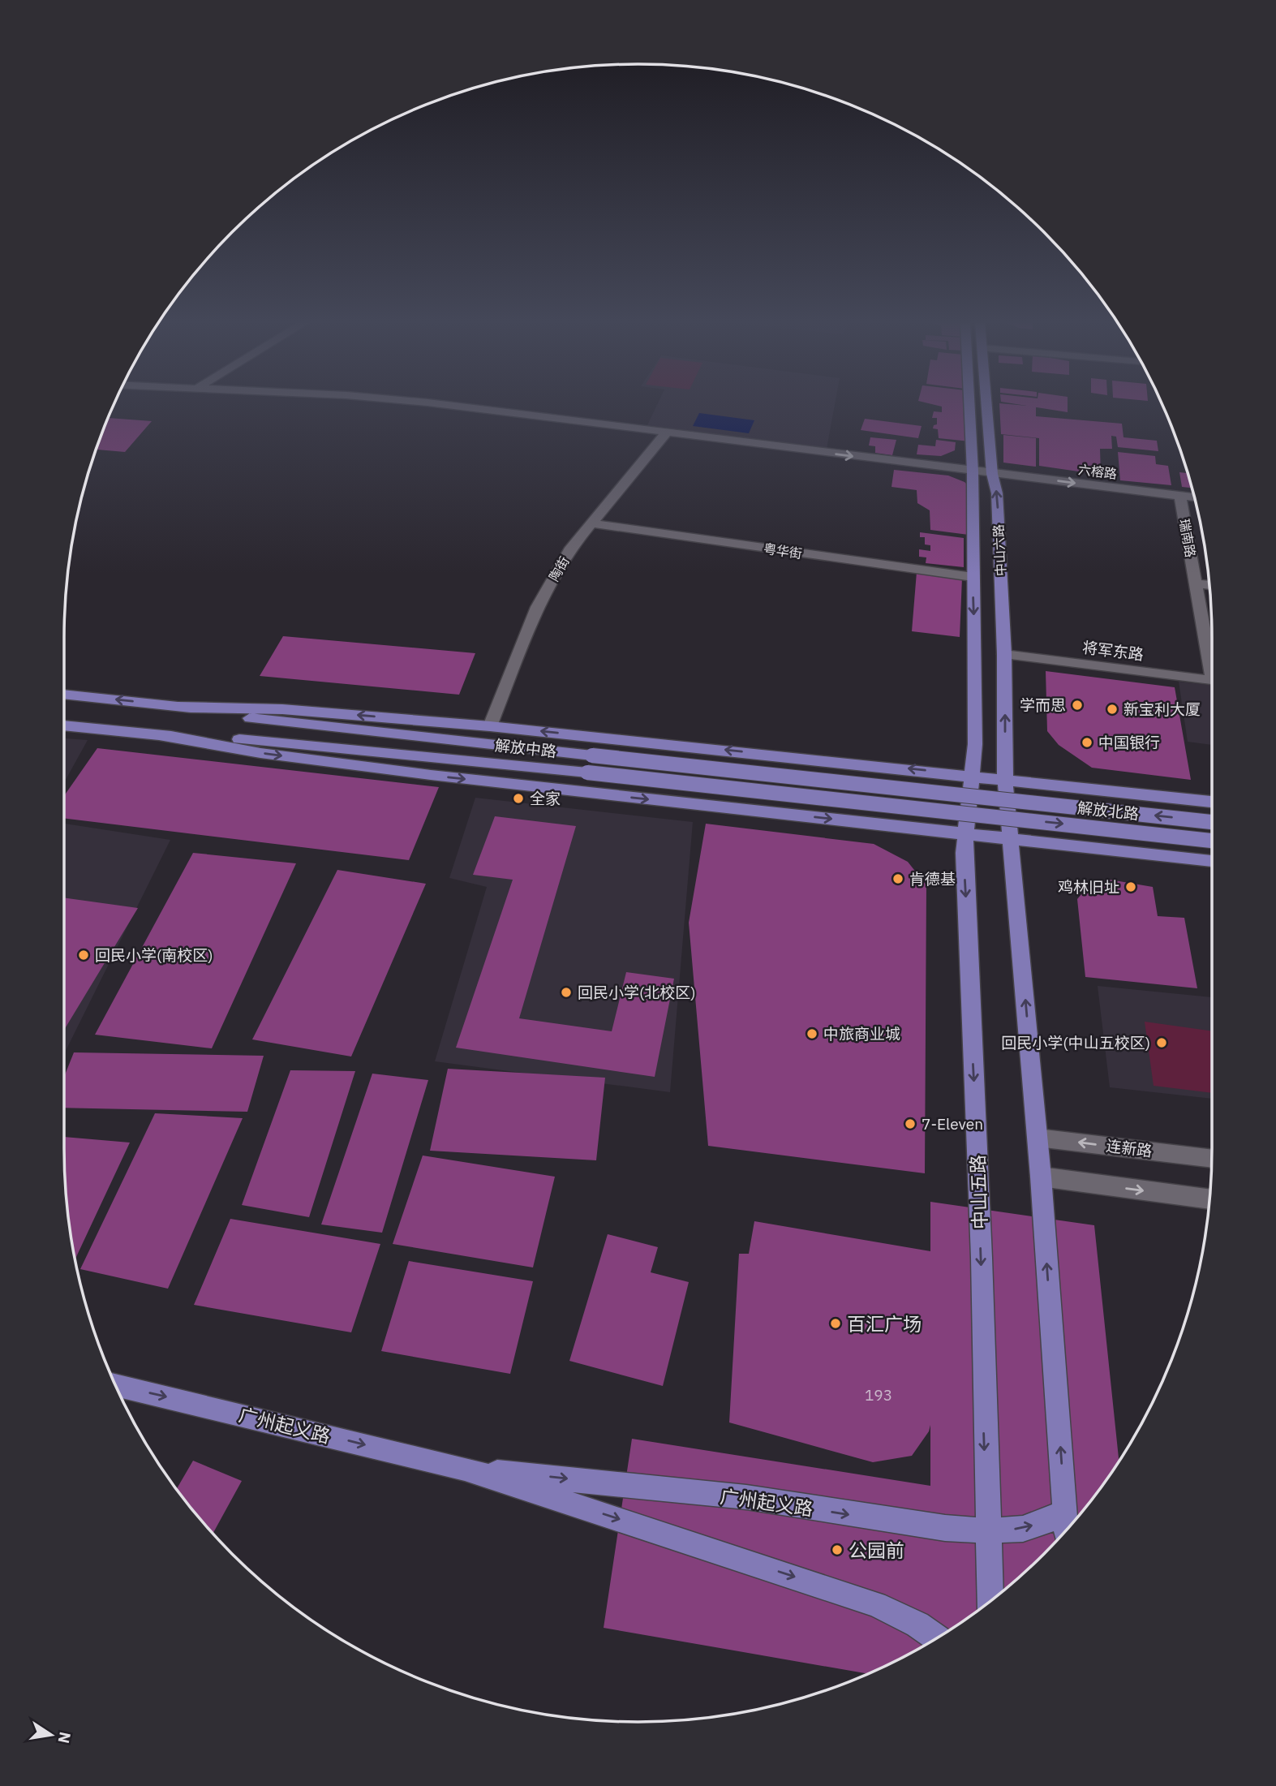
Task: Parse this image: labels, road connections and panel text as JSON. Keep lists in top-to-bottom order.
{
  "streets": {
    "main road": [
      "中山六路",
      "解放中路",
      "解放北路",
      "中山五路",
      "广州起义路"
    ],
    "street": [
      "六榕路",
      "瑞南路",
      "粤华街",
      "陶街",
      "将军东路",
      "连新路"
    ]
  },
  "crossings": [
    ["六榕路", "瑞南路"],
    ["六榕路", "中山六路"],
    ["六榕路", "陶街"],
    ["中山六路", "粤华街"],
    ["中山六路", "将军东路"],
    ["中山六路", "中山五路"],
    ["粤华街", "陶街"],
    ["解放中路", "解放北路"],
    ["中山五路", "广州起义路"]
  ],
  "one_way": ["六榕路", "广州起义路"],
  "places": [
    "学而思",
    "新宝利大厦",
    "中国银行",
    "全家",
    "肯德基",
    "鸡林旧址",
    "回民小学(南校区)",
    "回民小学(北校区)",
    "中旅商业城",
    "回民小学(中山五校区)",
    "7-Eleven",
    "百汇广场",
    "公园前"
  ],
  "house_numbers": ["193"],
  "north": "right"
}
